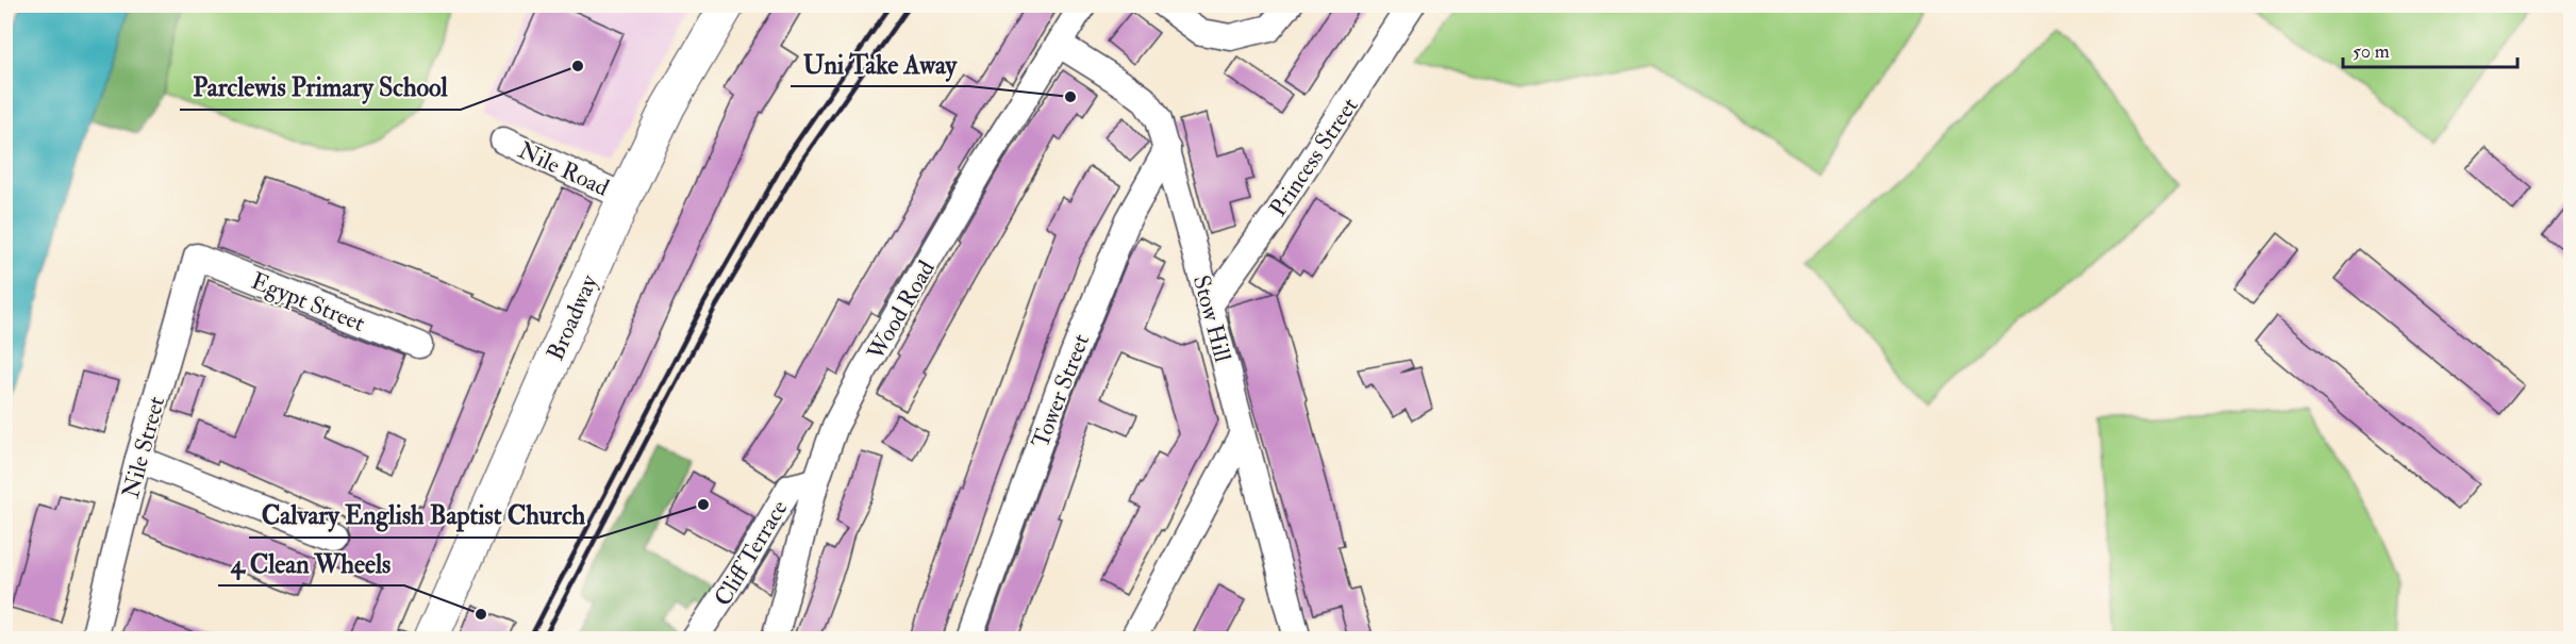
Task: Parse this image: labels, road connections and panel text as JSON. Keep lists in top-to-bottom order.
{
  "streets": {
    "main road": ["Broadway"],
    "street": [
      "Princess Street",
      "Nile Road",
      "Egypt Street",
      "Wood Road",
      "Stow Hill",
      "Tower Street",
      "Nile Street",
      "Cliff Terrace"
    ]
  },
  "crossings": [
    ["Princess Street", "Stow Hill"],
    ["Nile Road", "Broadway"],
    ["Egypt Street", "Nile Street"],
    ["Wood Road", "Stow Hill"],
    ["Wood Road", "Cliff Terrace"],
    ["Stow Hill", "Tower Street"]
  ],
  "places": [
    "Parclewis Primary School",
    "Uni Take Away",
    "Calvary English Baptist Church",
    "4 Clean Wheels"
  ],
  "scale_bar": "50 m"
}
